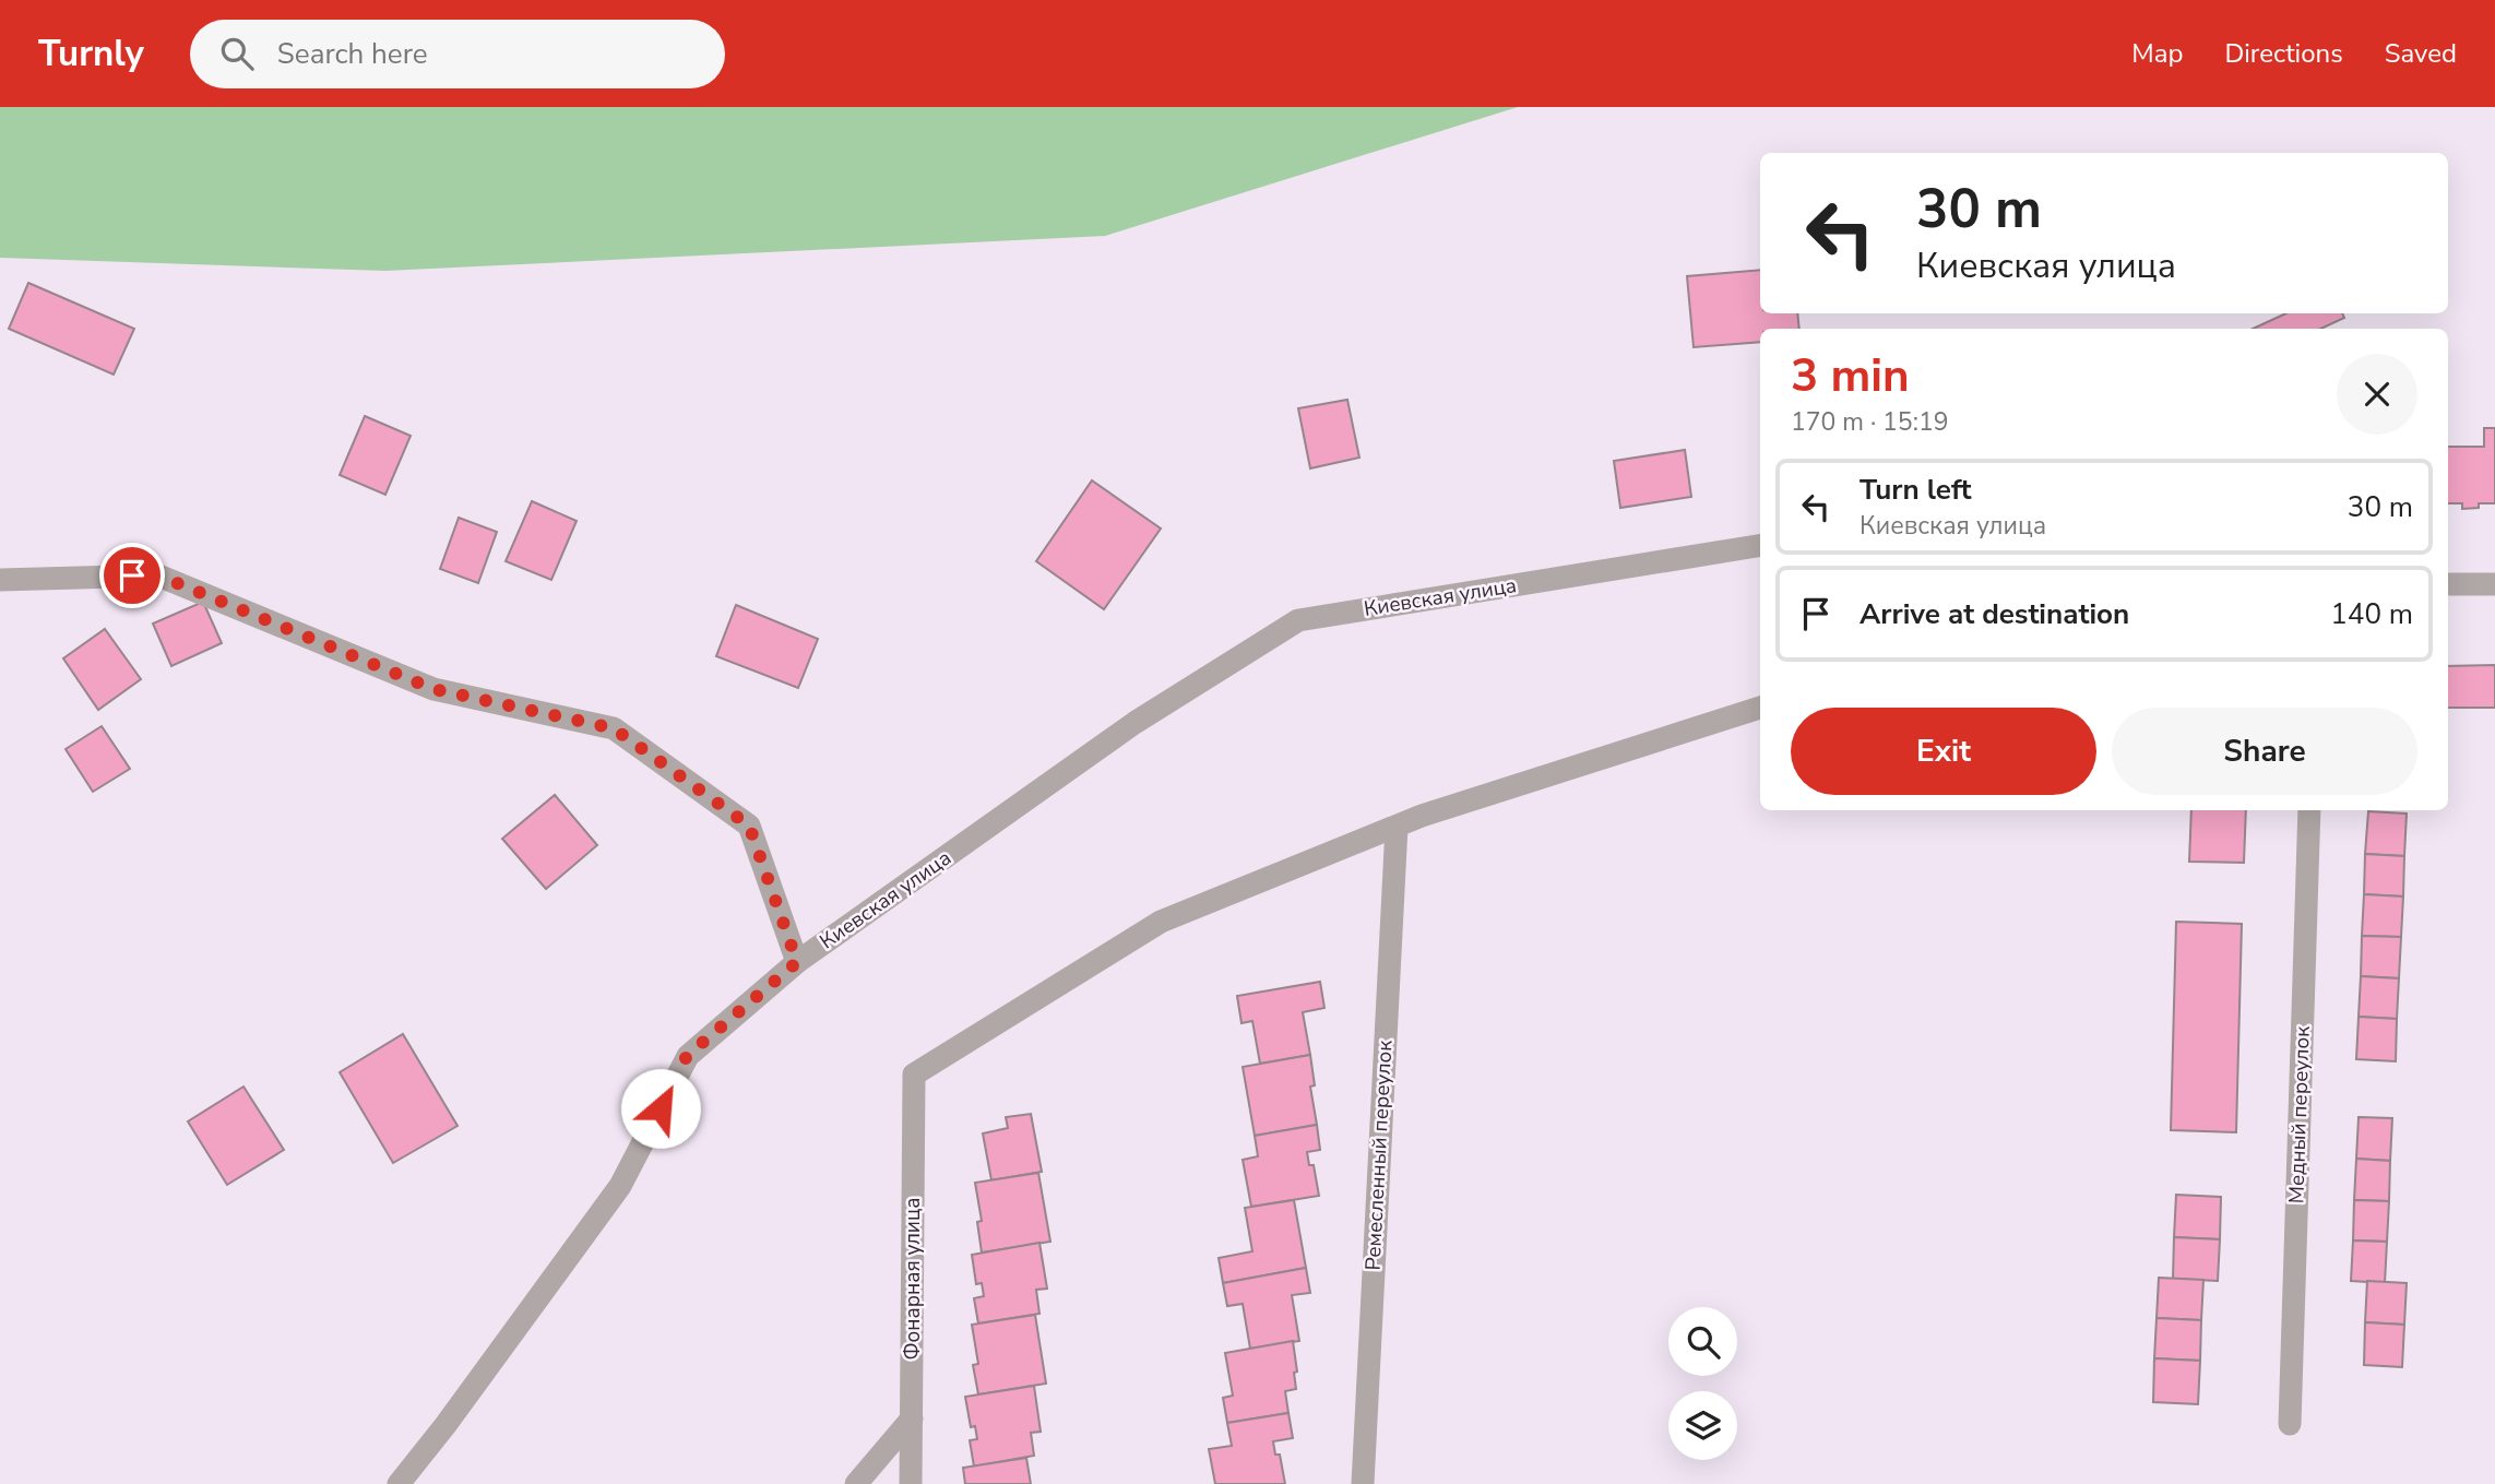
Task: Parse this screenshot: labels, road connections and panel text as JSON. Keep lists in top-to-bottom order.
{
  "streets": {
    "street": [
      "Киевская улица",
      "Медный переулок",
      "Ремесленный переулок",
      "Фонарная улица"
    ]
  },
  "crossings": [
    ["Ремесленный переулок", "Фонарная улица"]
  ],
  "page": {
    "header": "Turnly",
    "search": "Search here",
    "nav": ["Map", "Directions", "Saved"],
    "turn": ["30 m", "Киевская улица"],
    "heading": ["3 min", "170 m · 15:19"],
    "list": [
      {
        "name": "Turn left",
        "note": "Киевская улица",
        "value": "30 m"
      },
      {
        "name": "Arrive at destination",
        "value": "140 m"
      }
    ],
    "buttons": ["Exit", "Share"]
  }
}
